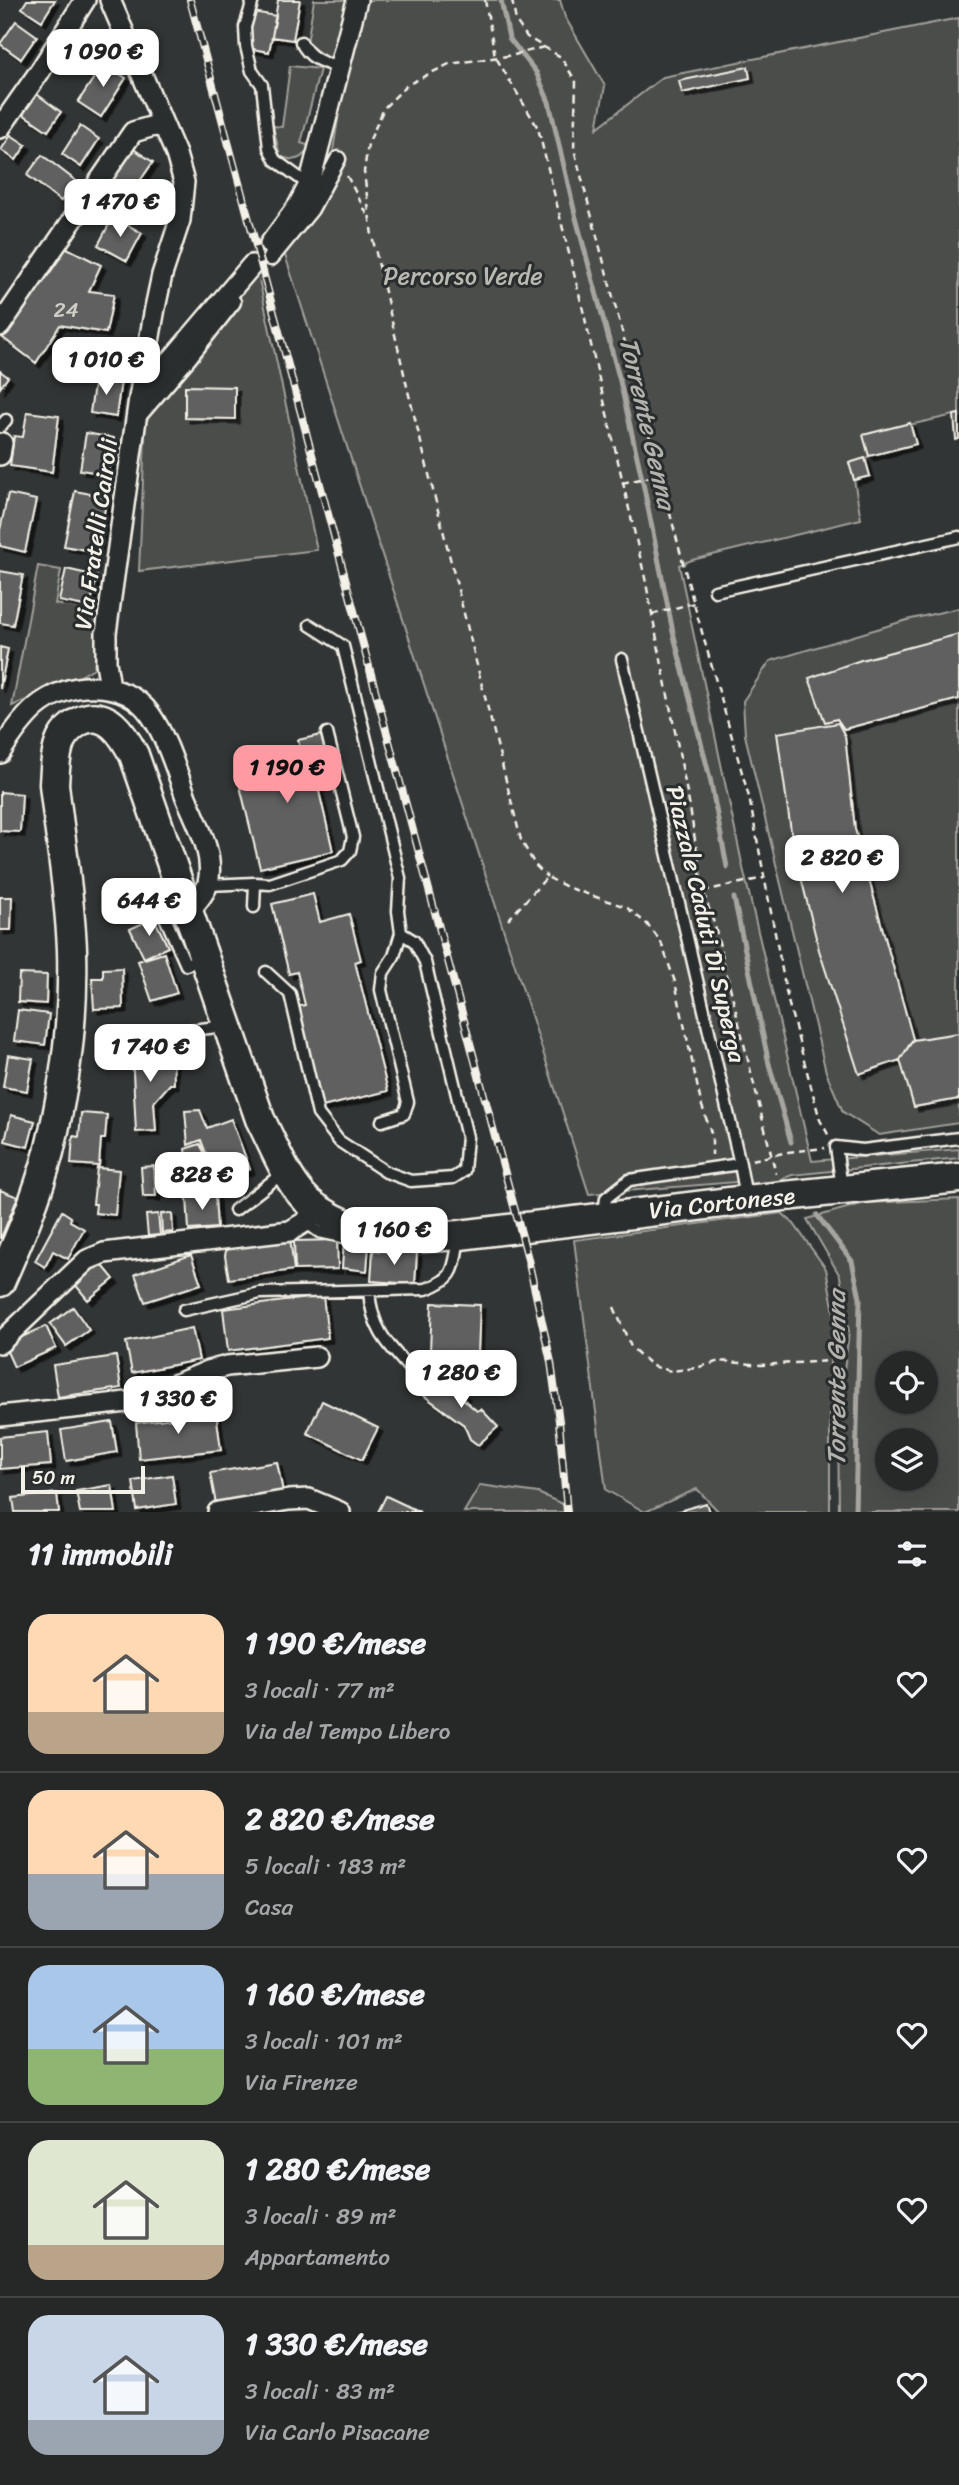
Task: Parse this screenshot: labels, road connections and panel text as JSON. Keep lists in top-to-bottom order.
{
  "streets": {
    "main road": ["Via Cortonese"],
    "street": ["Via Fratelli Cairoli"],
    "lane": ["Piazzale Caduti Di Superga"]
  },
  "crossings": [
    ["Piazzale Caduti Di Superga", "Via Cortonese"]
  ],
  "water": ["Torrente Genna"],
  "parks": ["Percorso Verde"],
  "house_numbers": ["24"],
  "scale_bar": "50 m",
  "page": {
    "price": [
      "1 090 €",
      "1 470 €",
      "1 010 €",
      "1 190 €",
      "2 820 €",
      "644 €",
      "1 740 €",
      "828 €",
      "1 160 €",
      "1 280 €",
      "1 330 €"
    ],
    "scale": "50 m",
    "heading": "11 immobili",
    "list": [
      {
        "name": "1 190 €/mese",
        "note": "3 locali · 77 m² · Via del Tempo Libero"
      },
      {
        "name": "2 820 €/mese",
        "note": "5 locali · 183 m² · Casa"
      },
      {
        "name": "1 160 €/mese",
        "note": "3 locali · 101 m² · Via Firenze"
      },
      {
        "name": "1 280 €/mese",
        "note": "3 locali · 89 m² · Appartamento"
      },
      {
        "name": "1 330 €/mese",
        "note": "3 locali · 83 m² · Via Carlo Pisacane"
      }
    ]
  }
}
